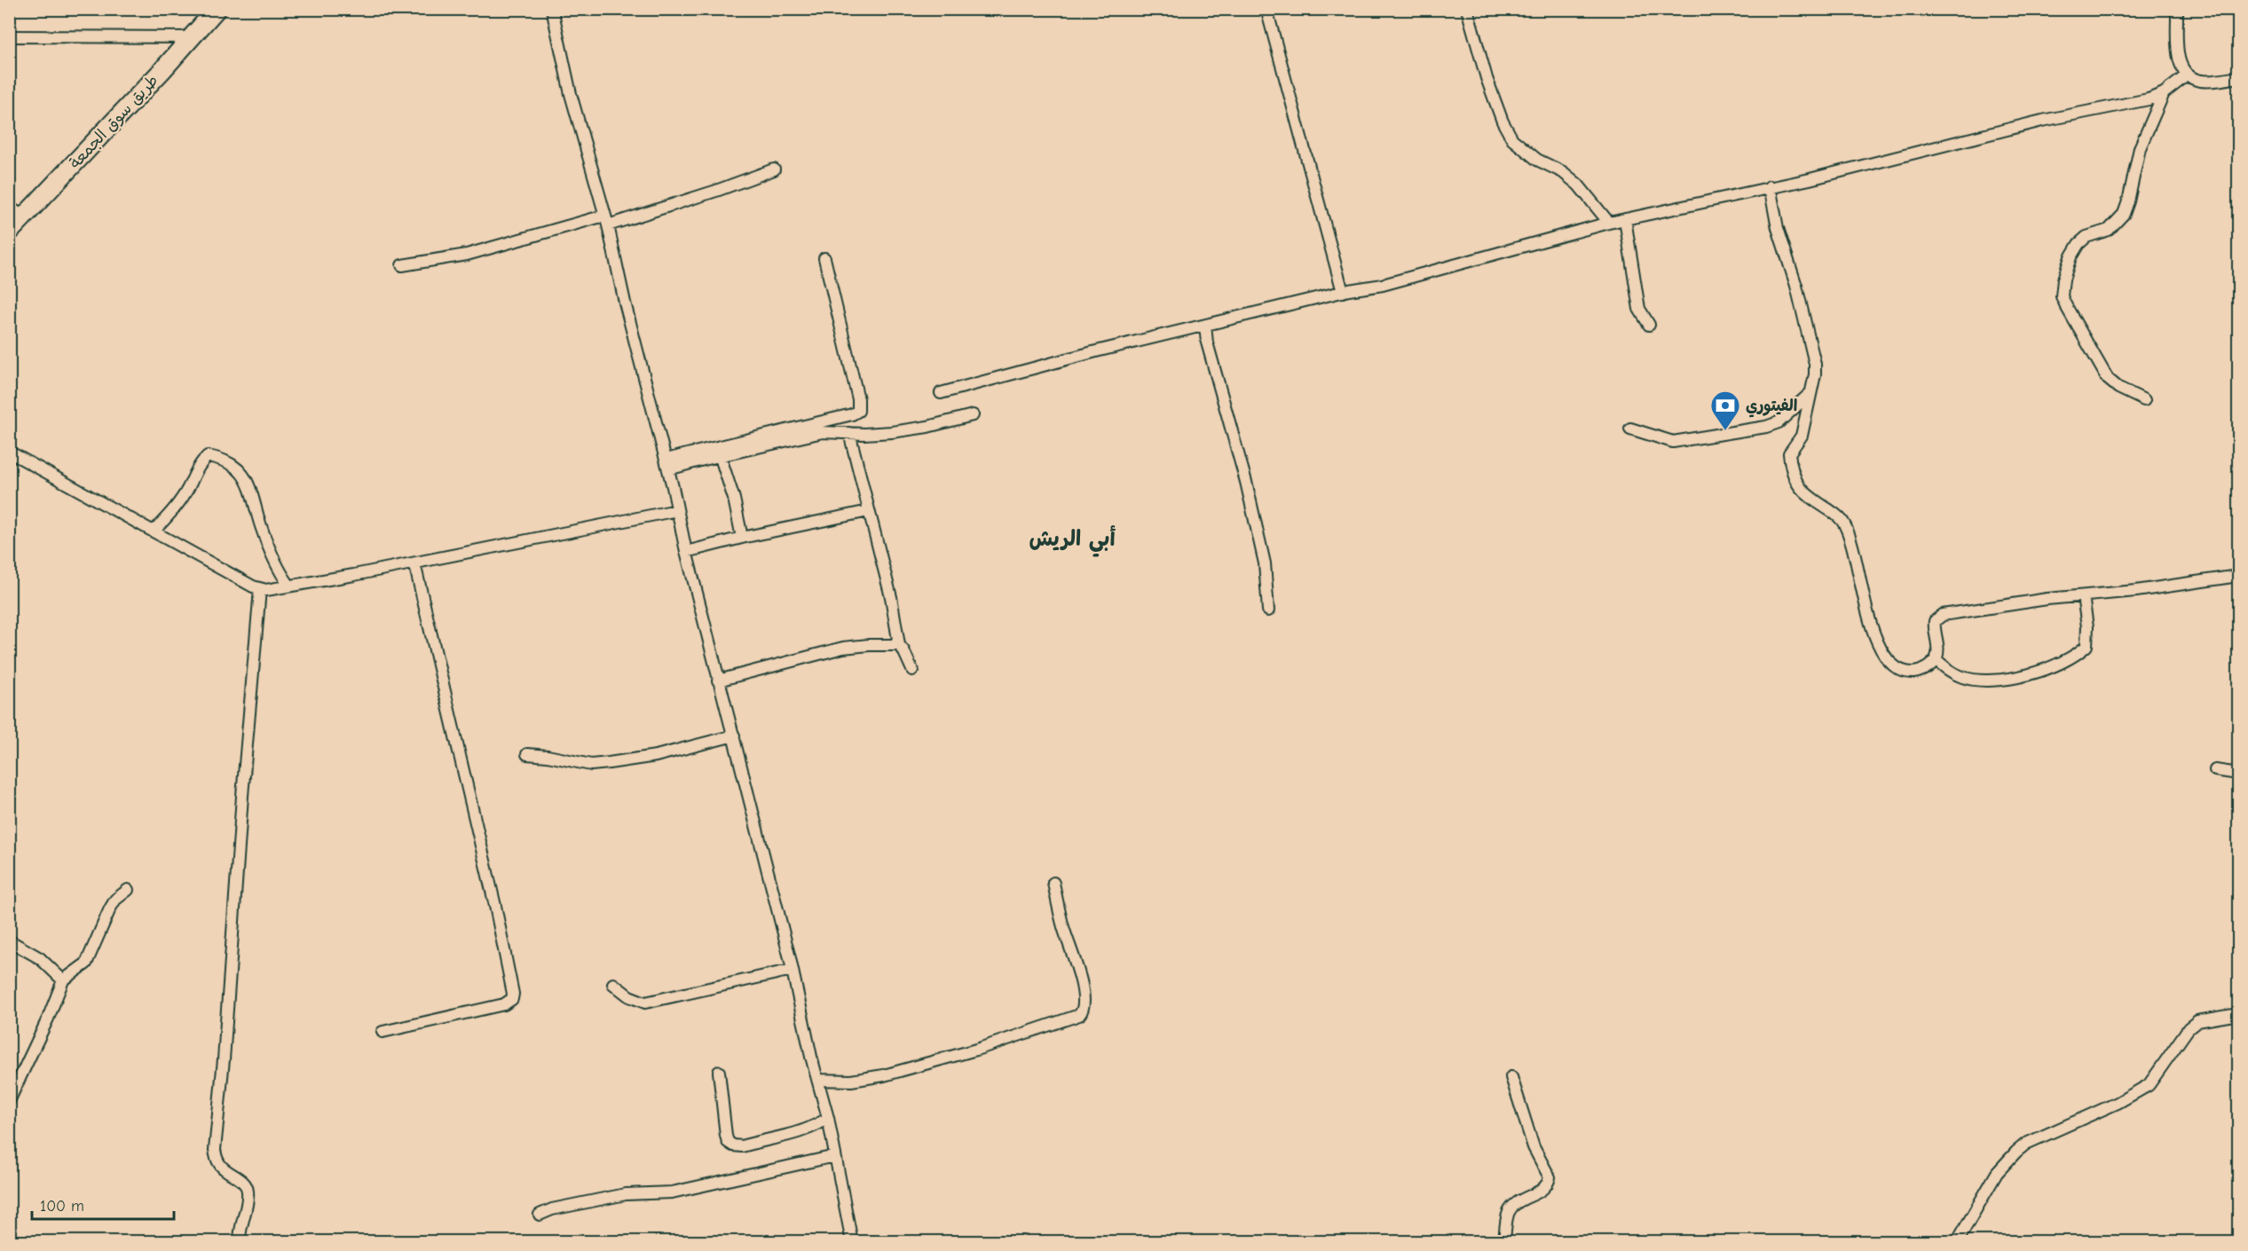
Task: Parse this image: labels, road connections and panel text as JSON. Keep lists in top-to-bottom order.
{
  "streets": {
    "main road": ["طريق سوق الجمعة"]
  },
  "districts": ["أبي الريش"],
  "places": {
    "bank": ["الفيتوري"]
  },
  "scale_bar": "100 m"
}
